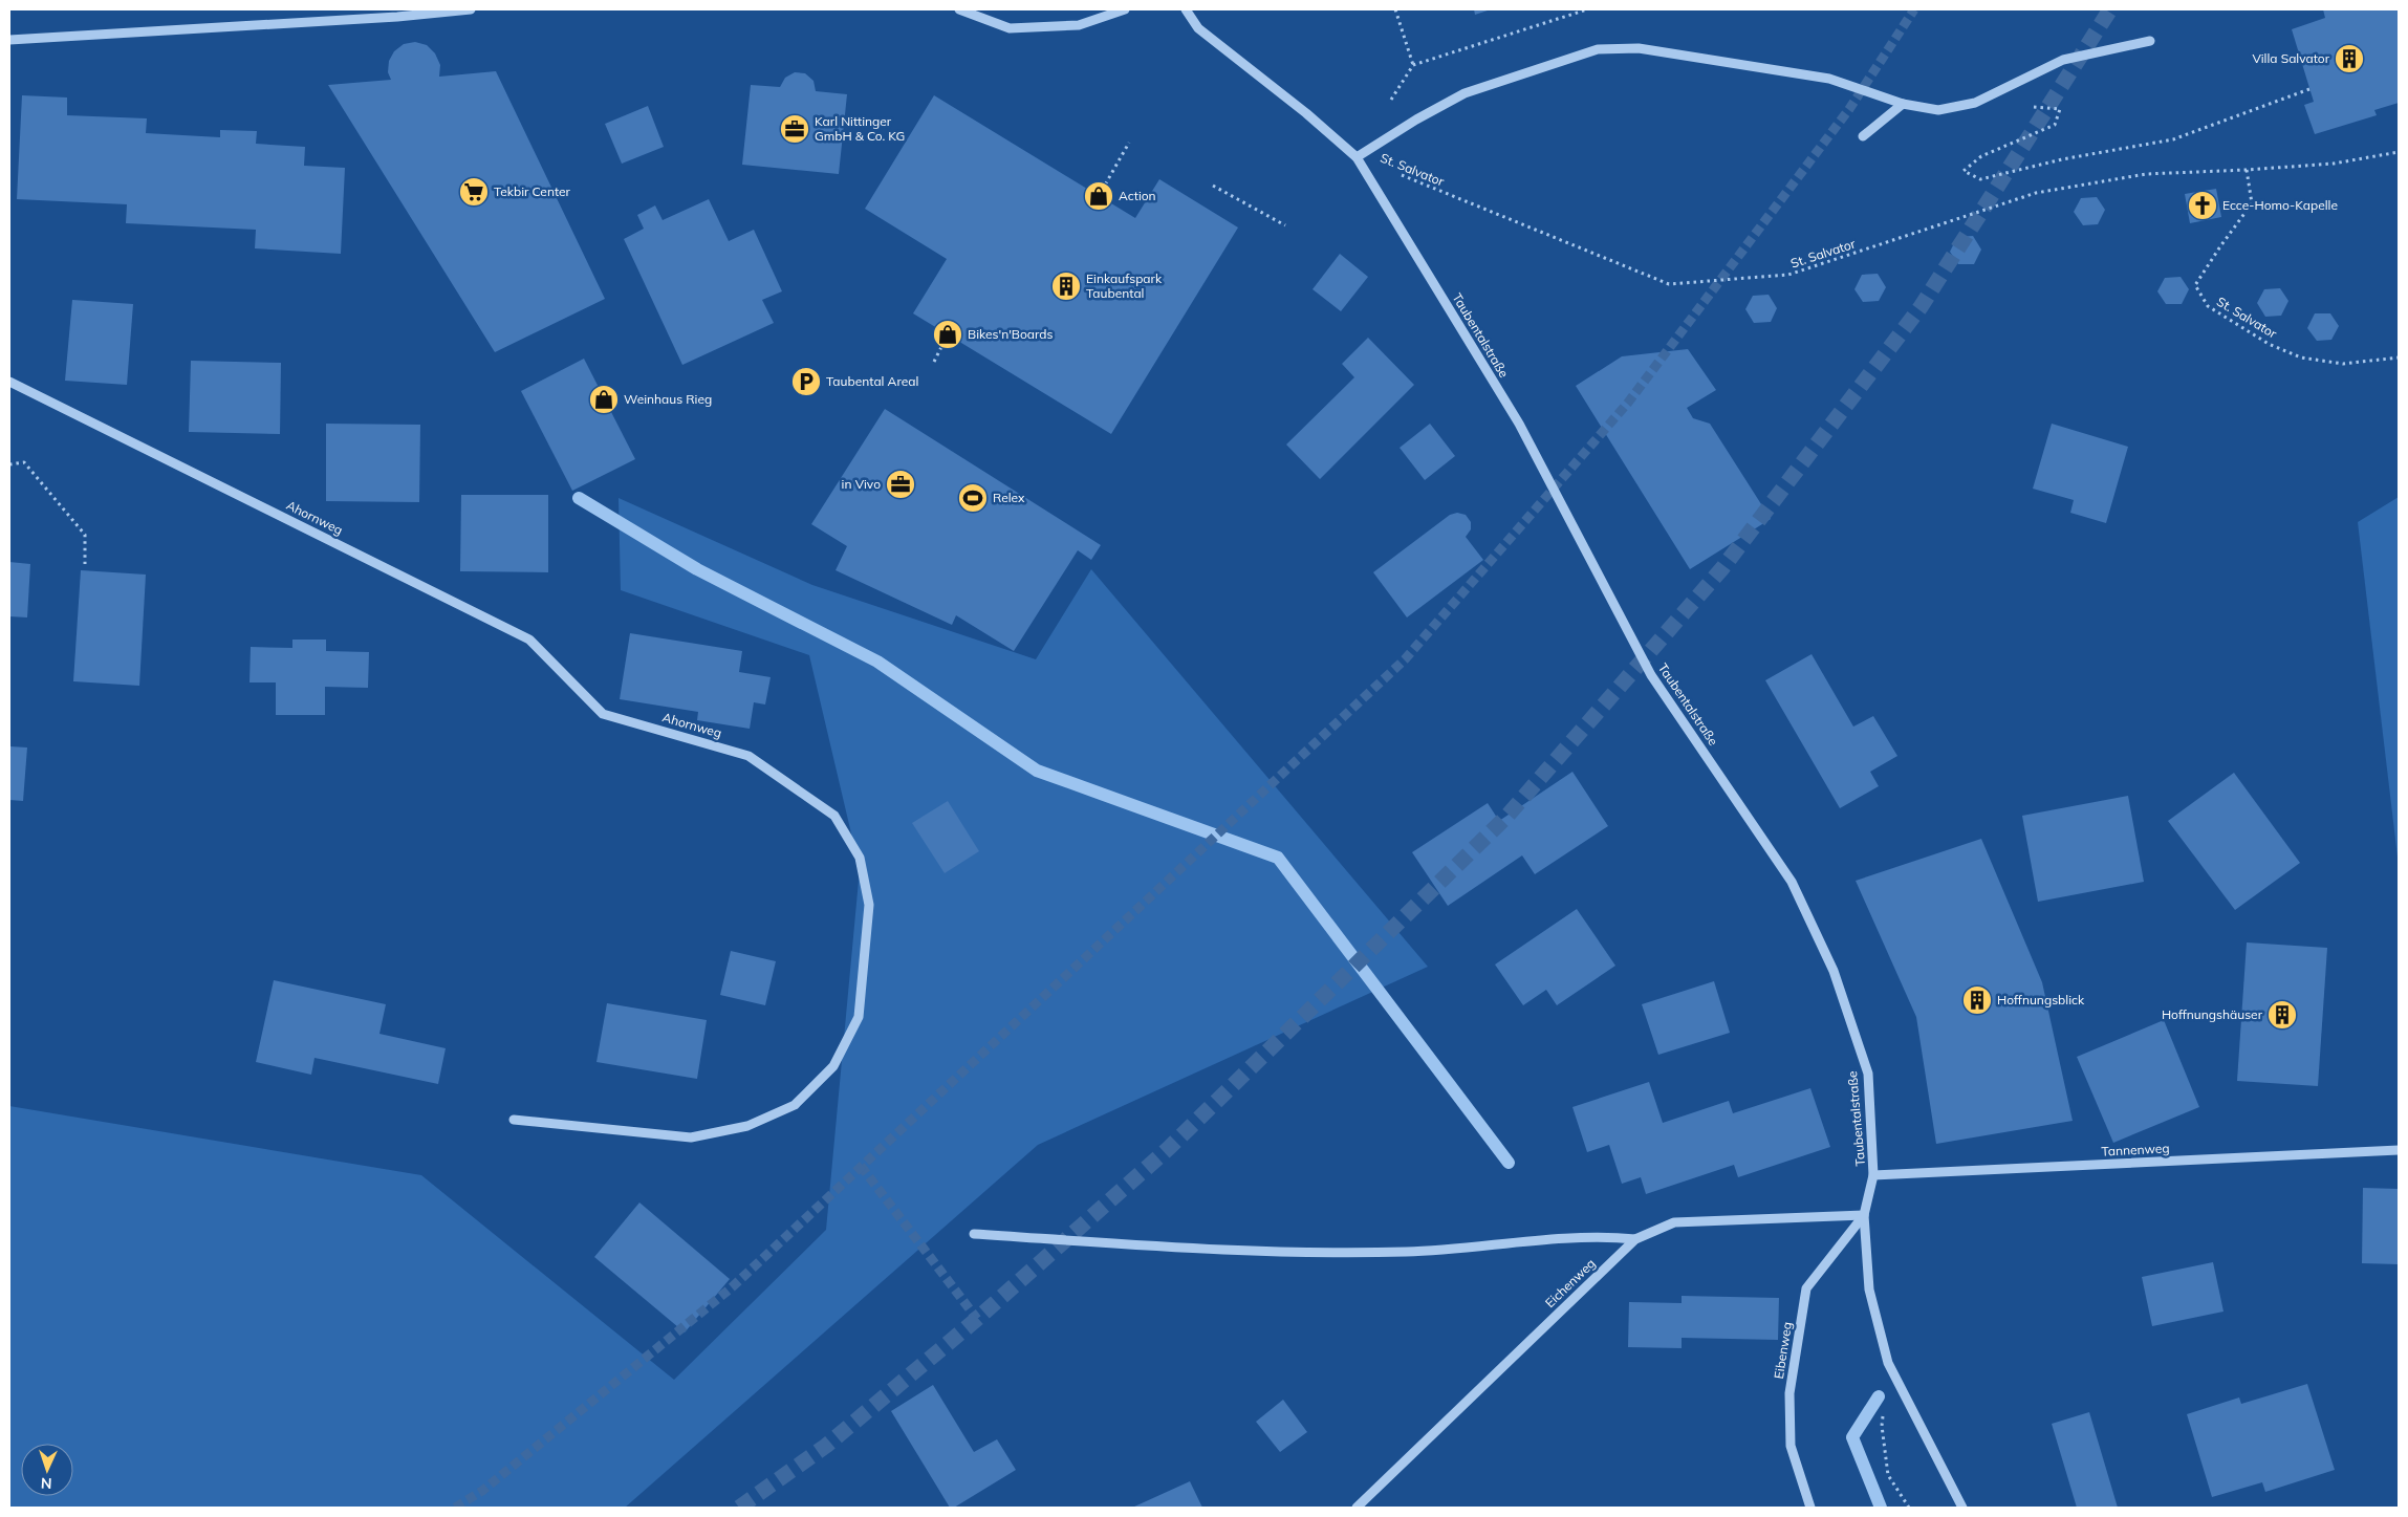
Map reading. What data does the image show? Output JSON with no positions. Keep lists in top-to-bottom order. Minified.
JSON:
{"streets":{"street":["Taubentalstraße","Ahornweg","Tannenweg","Eichenweg","Eibenweg"],"path":["St. Salvator"]},"crossings":[["St. Salvator","Taubentalstraße"],["Taubentalstraße","Tannenweg"],["Taubentalstraße","Eichenweg"],["Taubentalstraße","Eibenweg"],["Eichenweg","Eibenweg"]],"places":{"building":["Villa Salvator","Einkaufspark Taubental","Hoffnungsblick","Hoffnungshäuser"],"office":["Karl Nittinger GmbH & Co. KG","in Vivo"],"supermarket":["Tekbir Center"],"shop":["Action","Bikes'n'Boards","Weinhaus Rieg"],"church":["Ecce-Homo-Kapelle"],"parking":["Taubental Areal"],"sports":["Relex"]},"north":"bottom"}
